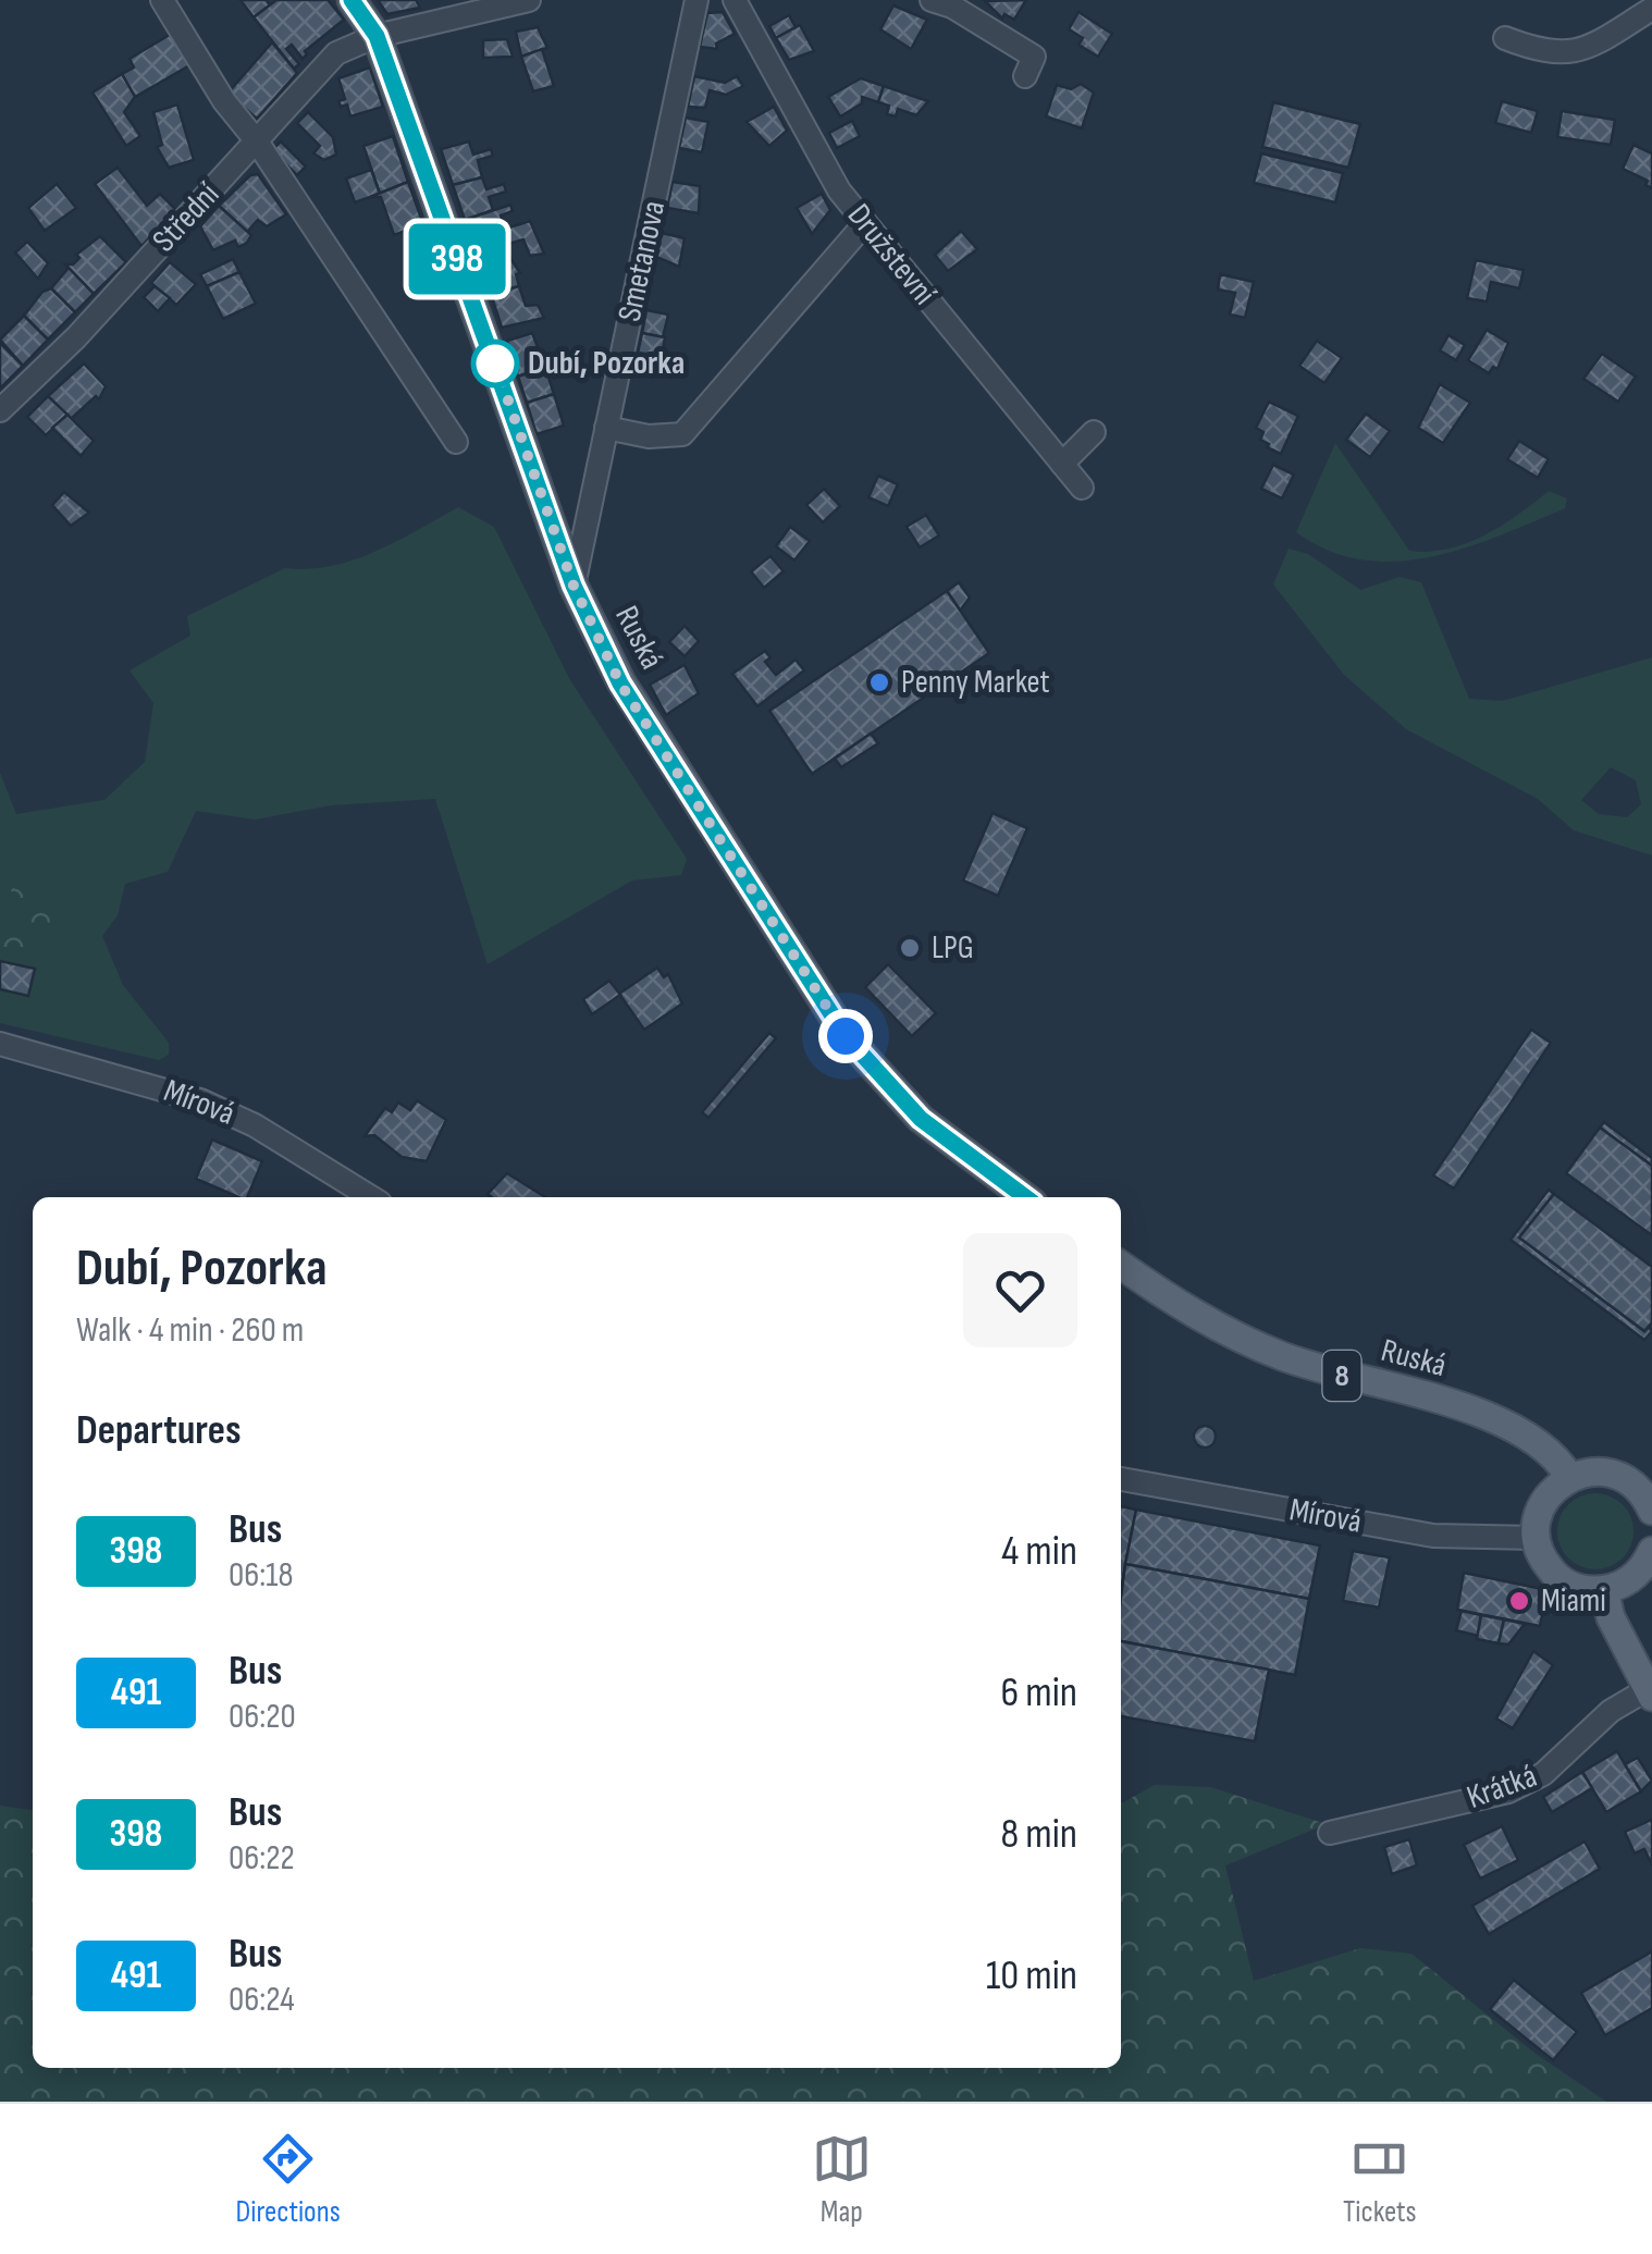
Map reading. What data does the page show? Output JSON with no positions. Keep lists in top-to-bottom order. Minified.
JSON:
{"streets":{"main road":["Ruská","8"],"street":["Střední","Družstevní","Smetanova","Mírová","Krátká"]},"crossings":[["Střední","Ruská"],["Smetanova","Ruská"]],"places":["Dubí, Pozorka","Penny Market","LPG","Miami"],"lines":["bus line 398"],"page":{"on_map":"398","heading":[["Dubí, Pozorka","Walk · 4 min · 260 m"],"Departures"],"list":[{"mark":"398","name":"Bus","note":"06:18","value":"4 min"},{"mark":"491","name":"Bus","note":"06:20","value":"6 min"},{"mark":"398","name":"Bus","note":"06:22","value":"8 min"},{"mark":"491","name":"Bus","note":"06:24","value":"10 min"}],"tabs":["Directions","Map","Tickets"]}}
